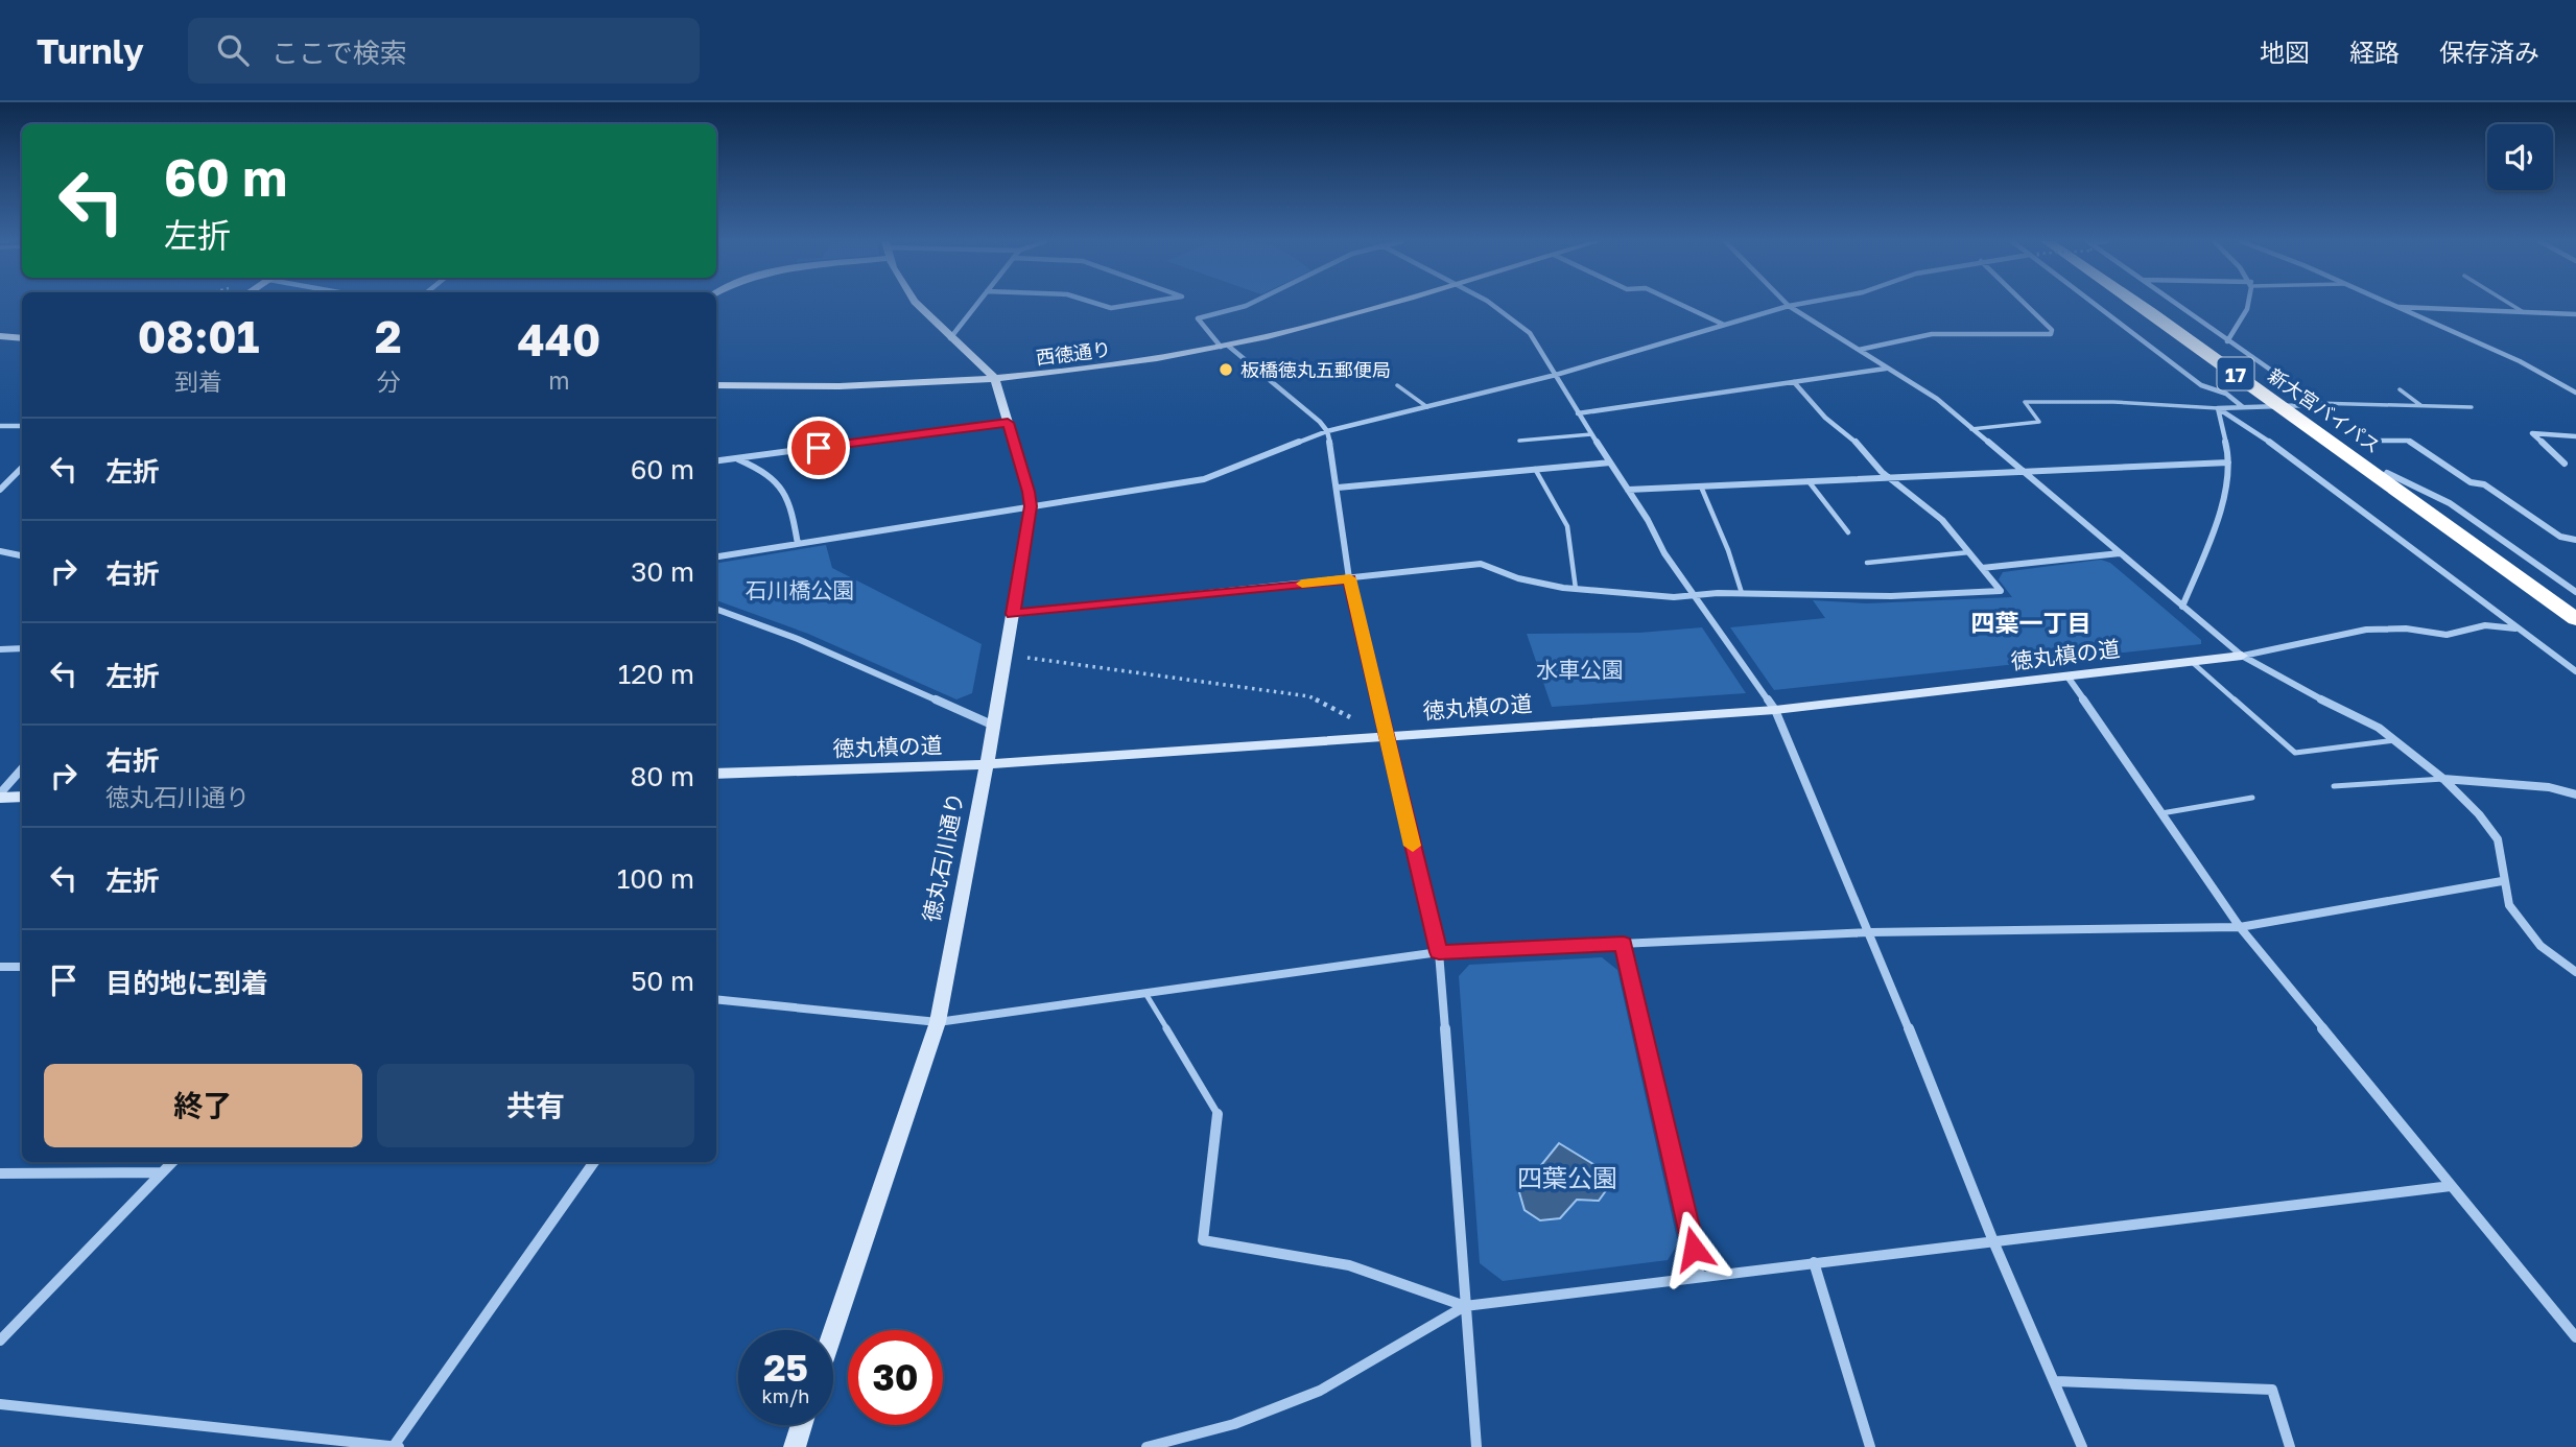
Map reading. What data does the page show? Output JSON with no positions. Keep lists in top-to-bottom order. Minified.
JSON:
{"streets":{"highway":["17","新大宮バイパス"],"street":["西徳通り","徳丸槙の道","徳丸石川通り"]},"crossings":[["西徳通り","徳丸石川通り"],["17","新大宮バイパス"],["徳丸槙の道","徳丸石川通り"]],"districts":["四葉一丁目"],"parks":["石川橋公園","水車公園","四葉公園"],"places":["板橋徳丸五郵便局"],"page":{"header":"Turnly","search":"ここで検索","nav":["地図","経路","保存済み"],"turn":["60 m","左折"],"eta":["08:01","到着","2","分","440","m"],"list":[{"name":"左折","value":"60 m"},{"name":"右折","value":"30 m"},{"name":"左折","value":"120 m"},{"name":"右折","note":"徳丸石川通り","value":"80 m"},{"name":"左折","value":"100 m"},{"name":"目的地に到着","value":"50 m"}],"buttons":["終了","共有"],"speed":"25 km/h","limit":"30"}}
